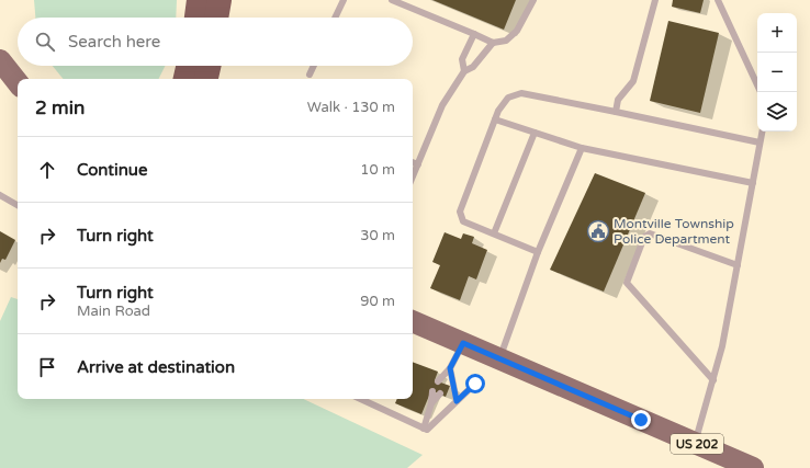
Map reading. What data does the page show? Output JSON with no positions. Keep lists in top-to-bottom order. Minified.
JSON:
{"streets":{"main road":["US 202"]},"places":{"public building":["Montville Township Police Department"]},"page":{"map_buttons":["+","−"],"search":"Search here","heading":["2 min","Walk · 130 m"],"list":[["Continue","10 m"],["Turn right","30 m"],["Turn right","Main Road","90 m"],"Arrive at destination"]}}
